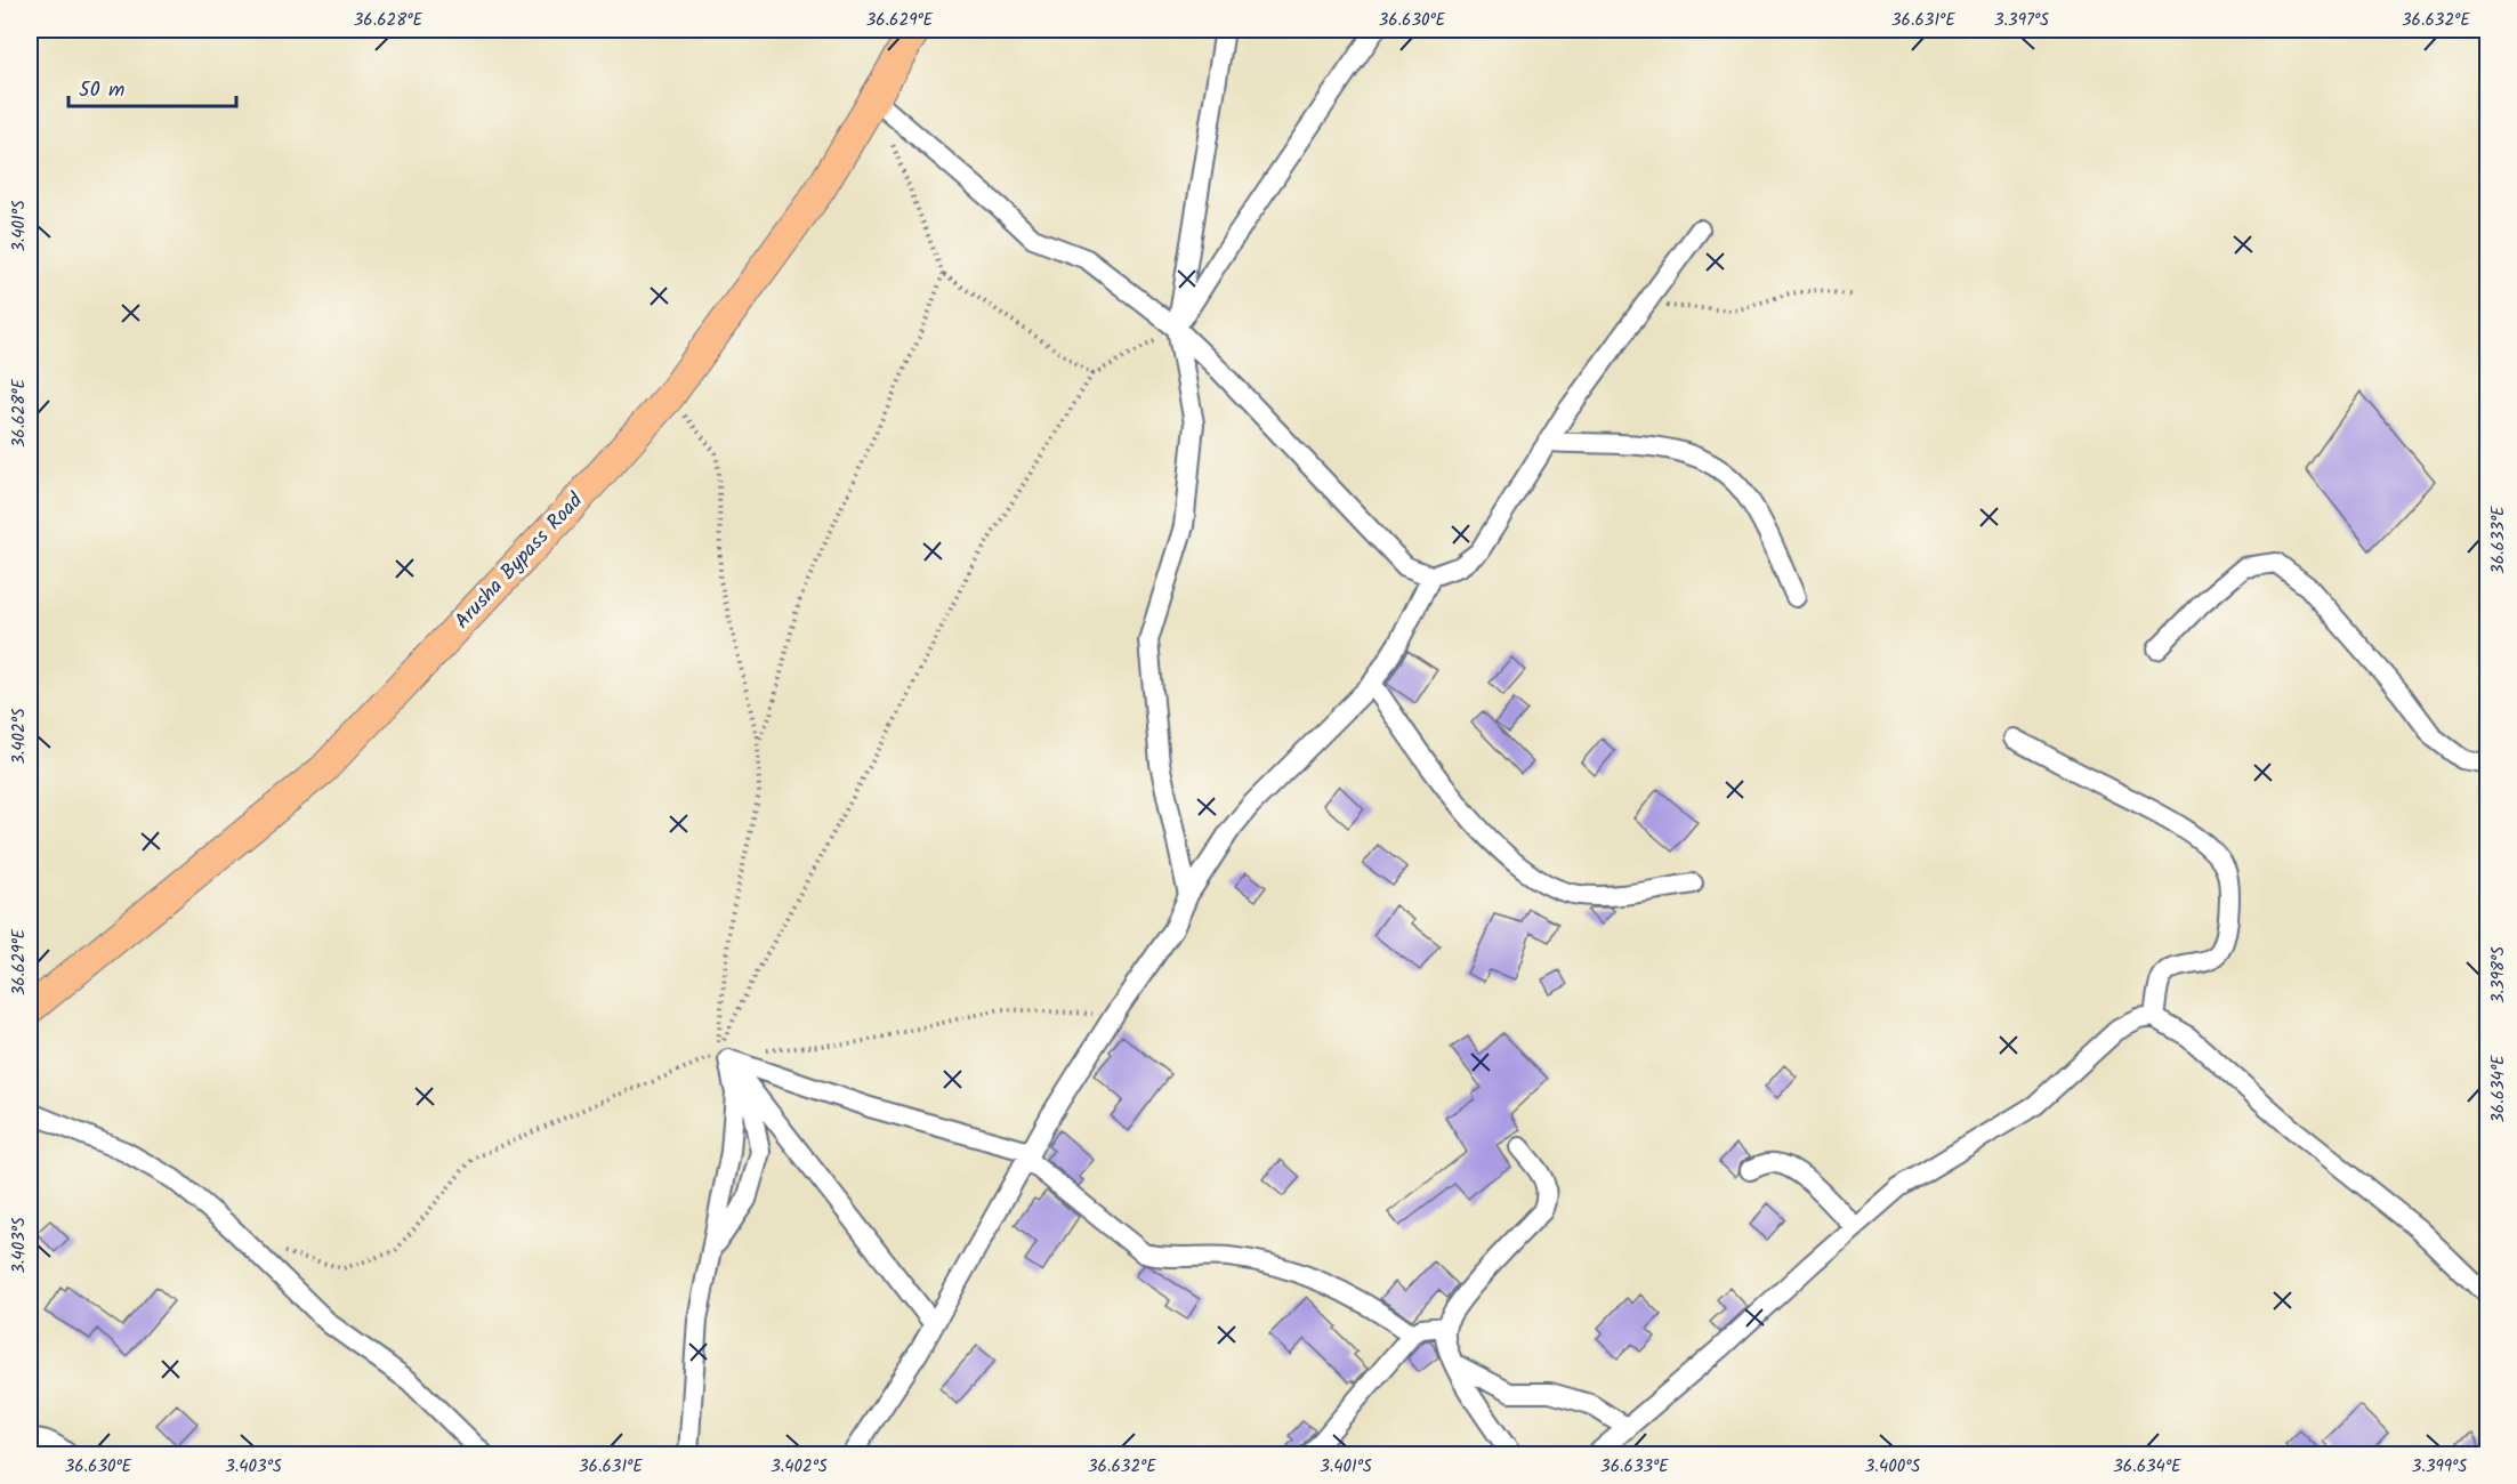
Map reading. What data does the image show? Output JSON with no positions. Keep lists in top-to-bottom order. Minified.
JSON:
{"streets":{"main road":["Arusha Bypass Road"]},"scale_bar":"50 m","coordinates":["36.628°E","36.629°E","36.630°E","36.631°E","3.397°S","36.632°E","3.401°S","36.633°E","3.402°S","3.398°S","36.634°E","3.403°S","3.400°S","3.399°S"]}
